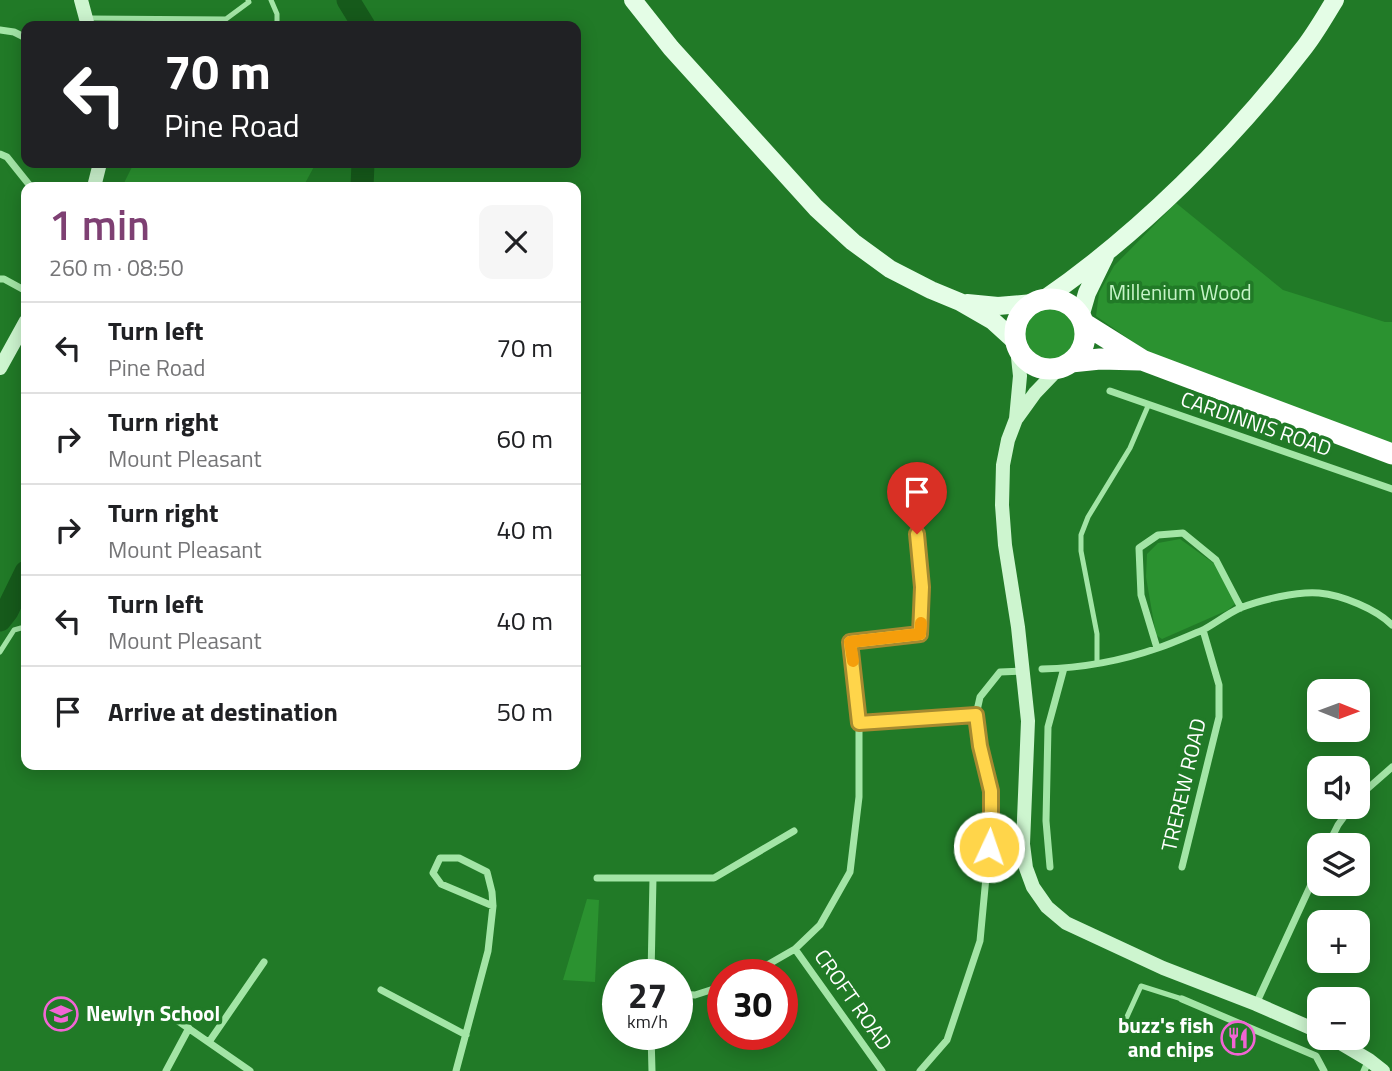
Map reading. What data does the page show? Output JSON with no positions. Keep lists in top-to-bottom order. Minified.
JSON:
{"streets":{"street":["CARDINNIS ROAD","TREREW ROAD","CROFT ROAD"]},"parks":["Millenium Wood"],"places":{"school or university":["Newlyn School"],"restaurant":["buzz's fish and chips"]},"north":"right","page":{"turn":["70 m","Pine Road"],"heading":["1 min","260 m · 08:50"],"list":[{"name":"Turn left","note":"Pine Road","value":"70 m"},{"name":"Turn right","note":"Mount Pleasant","value":"60 m"},{"name":"Turn right","note":"Mount Pleasant","value":"40 m"},{"name":"Turn left","note":"Mount Pleasant","value":"40 m"},{"name":"Arrive at destination","value":"50 m"}],"map_buttons":["+","−"],"speed":"27 km/h","limit":"30"}}
